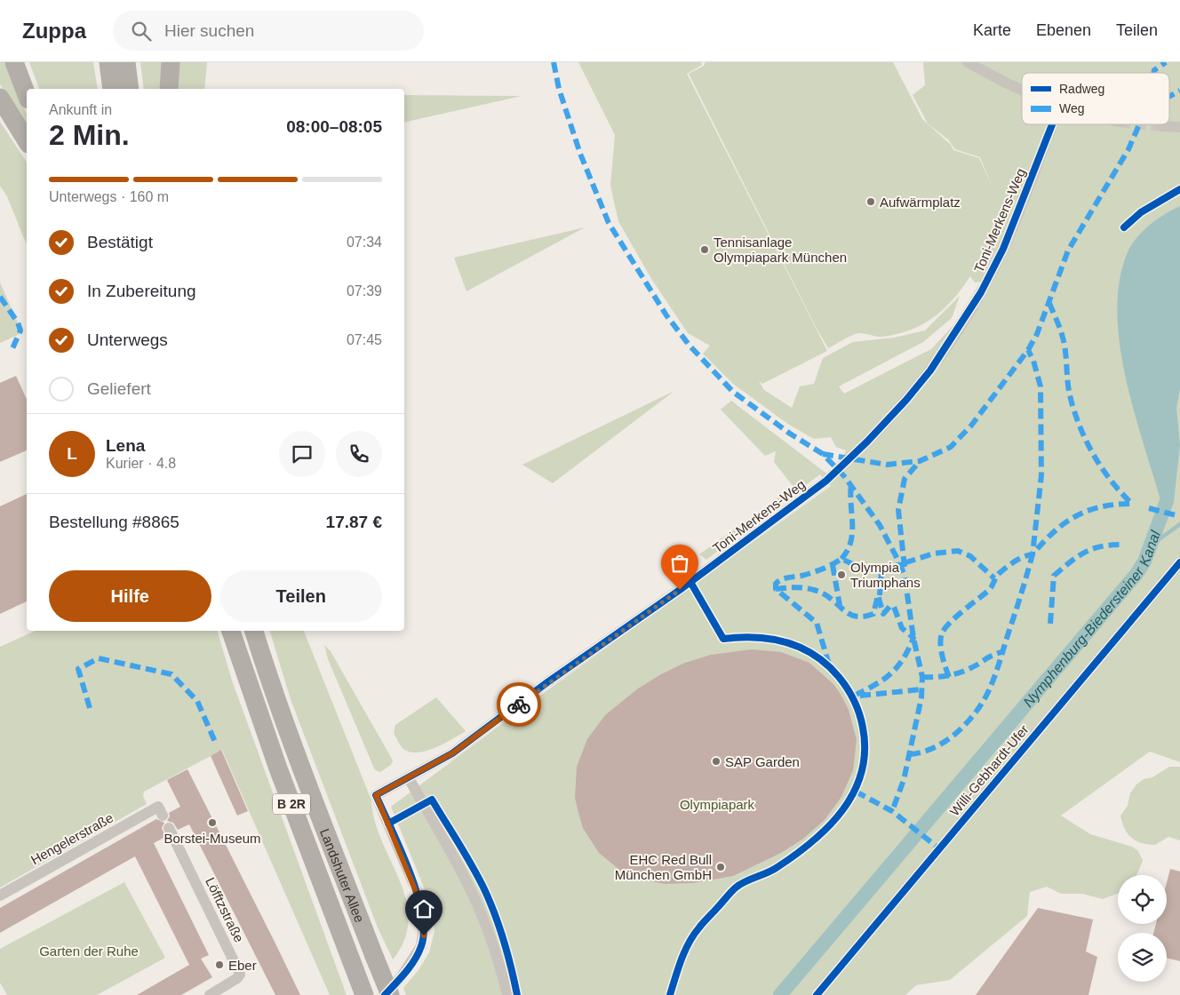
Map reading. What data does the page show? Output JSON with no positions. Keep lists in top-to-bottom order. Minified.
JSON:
{"streets":{"highway":["B 2R","Landshuter Allee"],"street":["Toni-Merkens-Weg","Willi-Gebhardt-Ufer","Hengelerstraße","Löfftzstraße"]},"water":["Nymphenburg-Biedersteiner Kanal"],"parks":["Olympiapark","Garten der Ruhe"],"places":["Aufwärmplatz","Tennisanlage Olympiapark München","Olympia Triumphans","SAP Garden","Borstei-Museum","EHC Red Bull München GmbH","Eber"],"legend":["Radweg","Weg"],"page":{"header":"Zuppa","search":"Hier suchen","nav":["Karte","Ebenen","Teilen"],"heading":["2 Min.","Ankunft in","08:00–08:05"],"panel":["Lena","Kurier · 4.8","Bestellung #8865","17.87 €"],"bar":"Unterwegs · 160 m","list":[["Bestätigt","07:34"],["In Zubereitung","07:39"],["Unterwegs","07:45"],"Geliefert"],"round":"L","buttons":["Hilfe","Teilen"]}}
